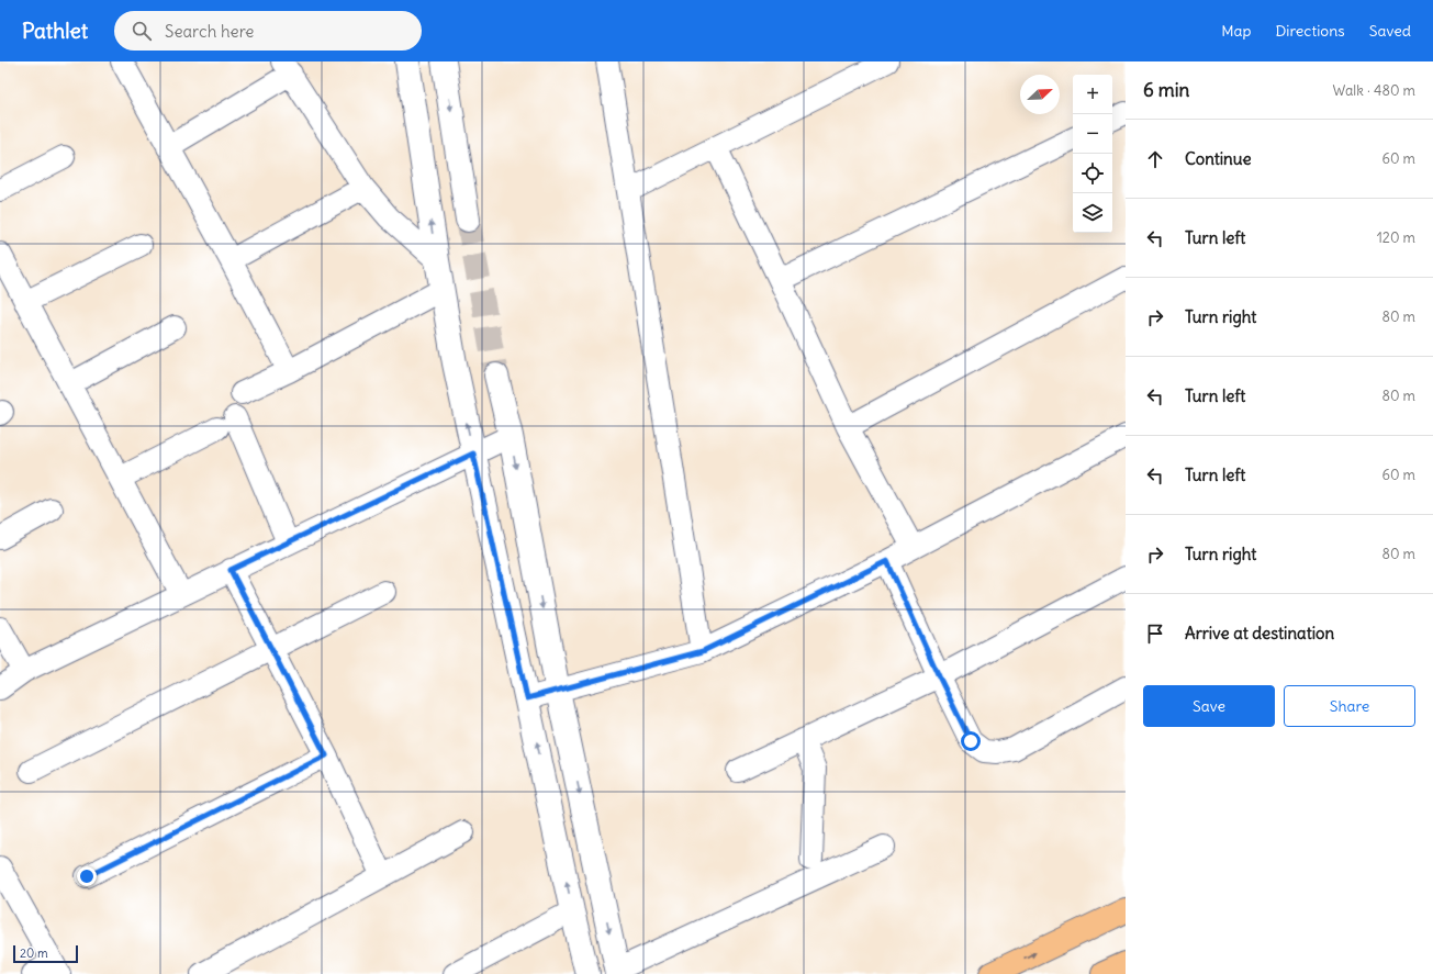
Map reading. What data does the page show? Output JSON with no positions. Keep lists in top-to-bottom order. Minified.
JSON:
{"scale_bar":"20 m","north":"top right","page":{"header":"Pathlet","search":"Search here","nav":["Map","Directions","Saved"],"heading":["6 min","Walk · 480 m"],"map_buttons":["+","−"],"list":[["Continue","60 m"],["Turn left","120 m"],["Turn right","80 m"],["Turn left","80 m"],["Turn left","60 m"],["Turn right","80 m"],"Arrive at destination"],"buttons":["Save","Share"],"scale":"20 m"}}
